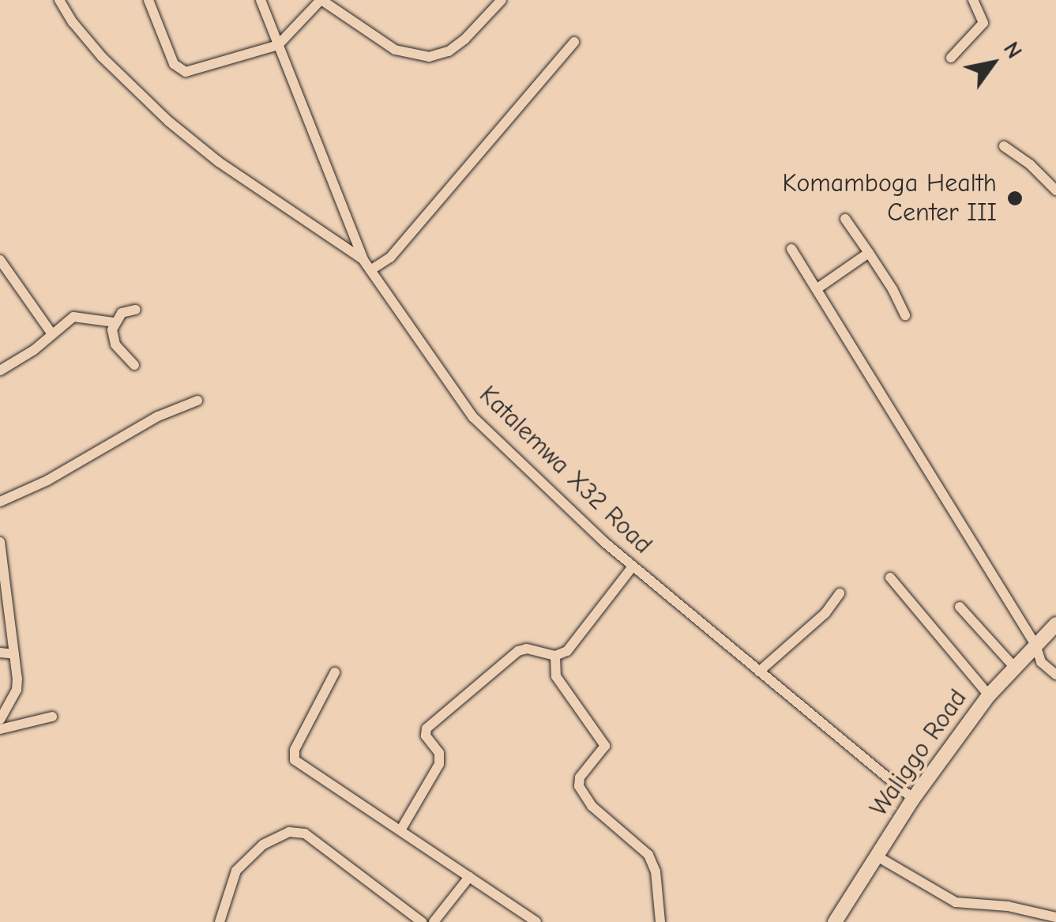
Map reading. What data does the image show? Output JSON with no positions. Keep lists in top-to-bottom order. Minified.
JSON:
{"streets":{"street":["Katalemwa X32 Road","Waliggo Road"]},"crossings":[["Katalemwa X32 Road","Waliggo Road"]],"places":["Komamboga Health Center III"],"north":"top right"}
